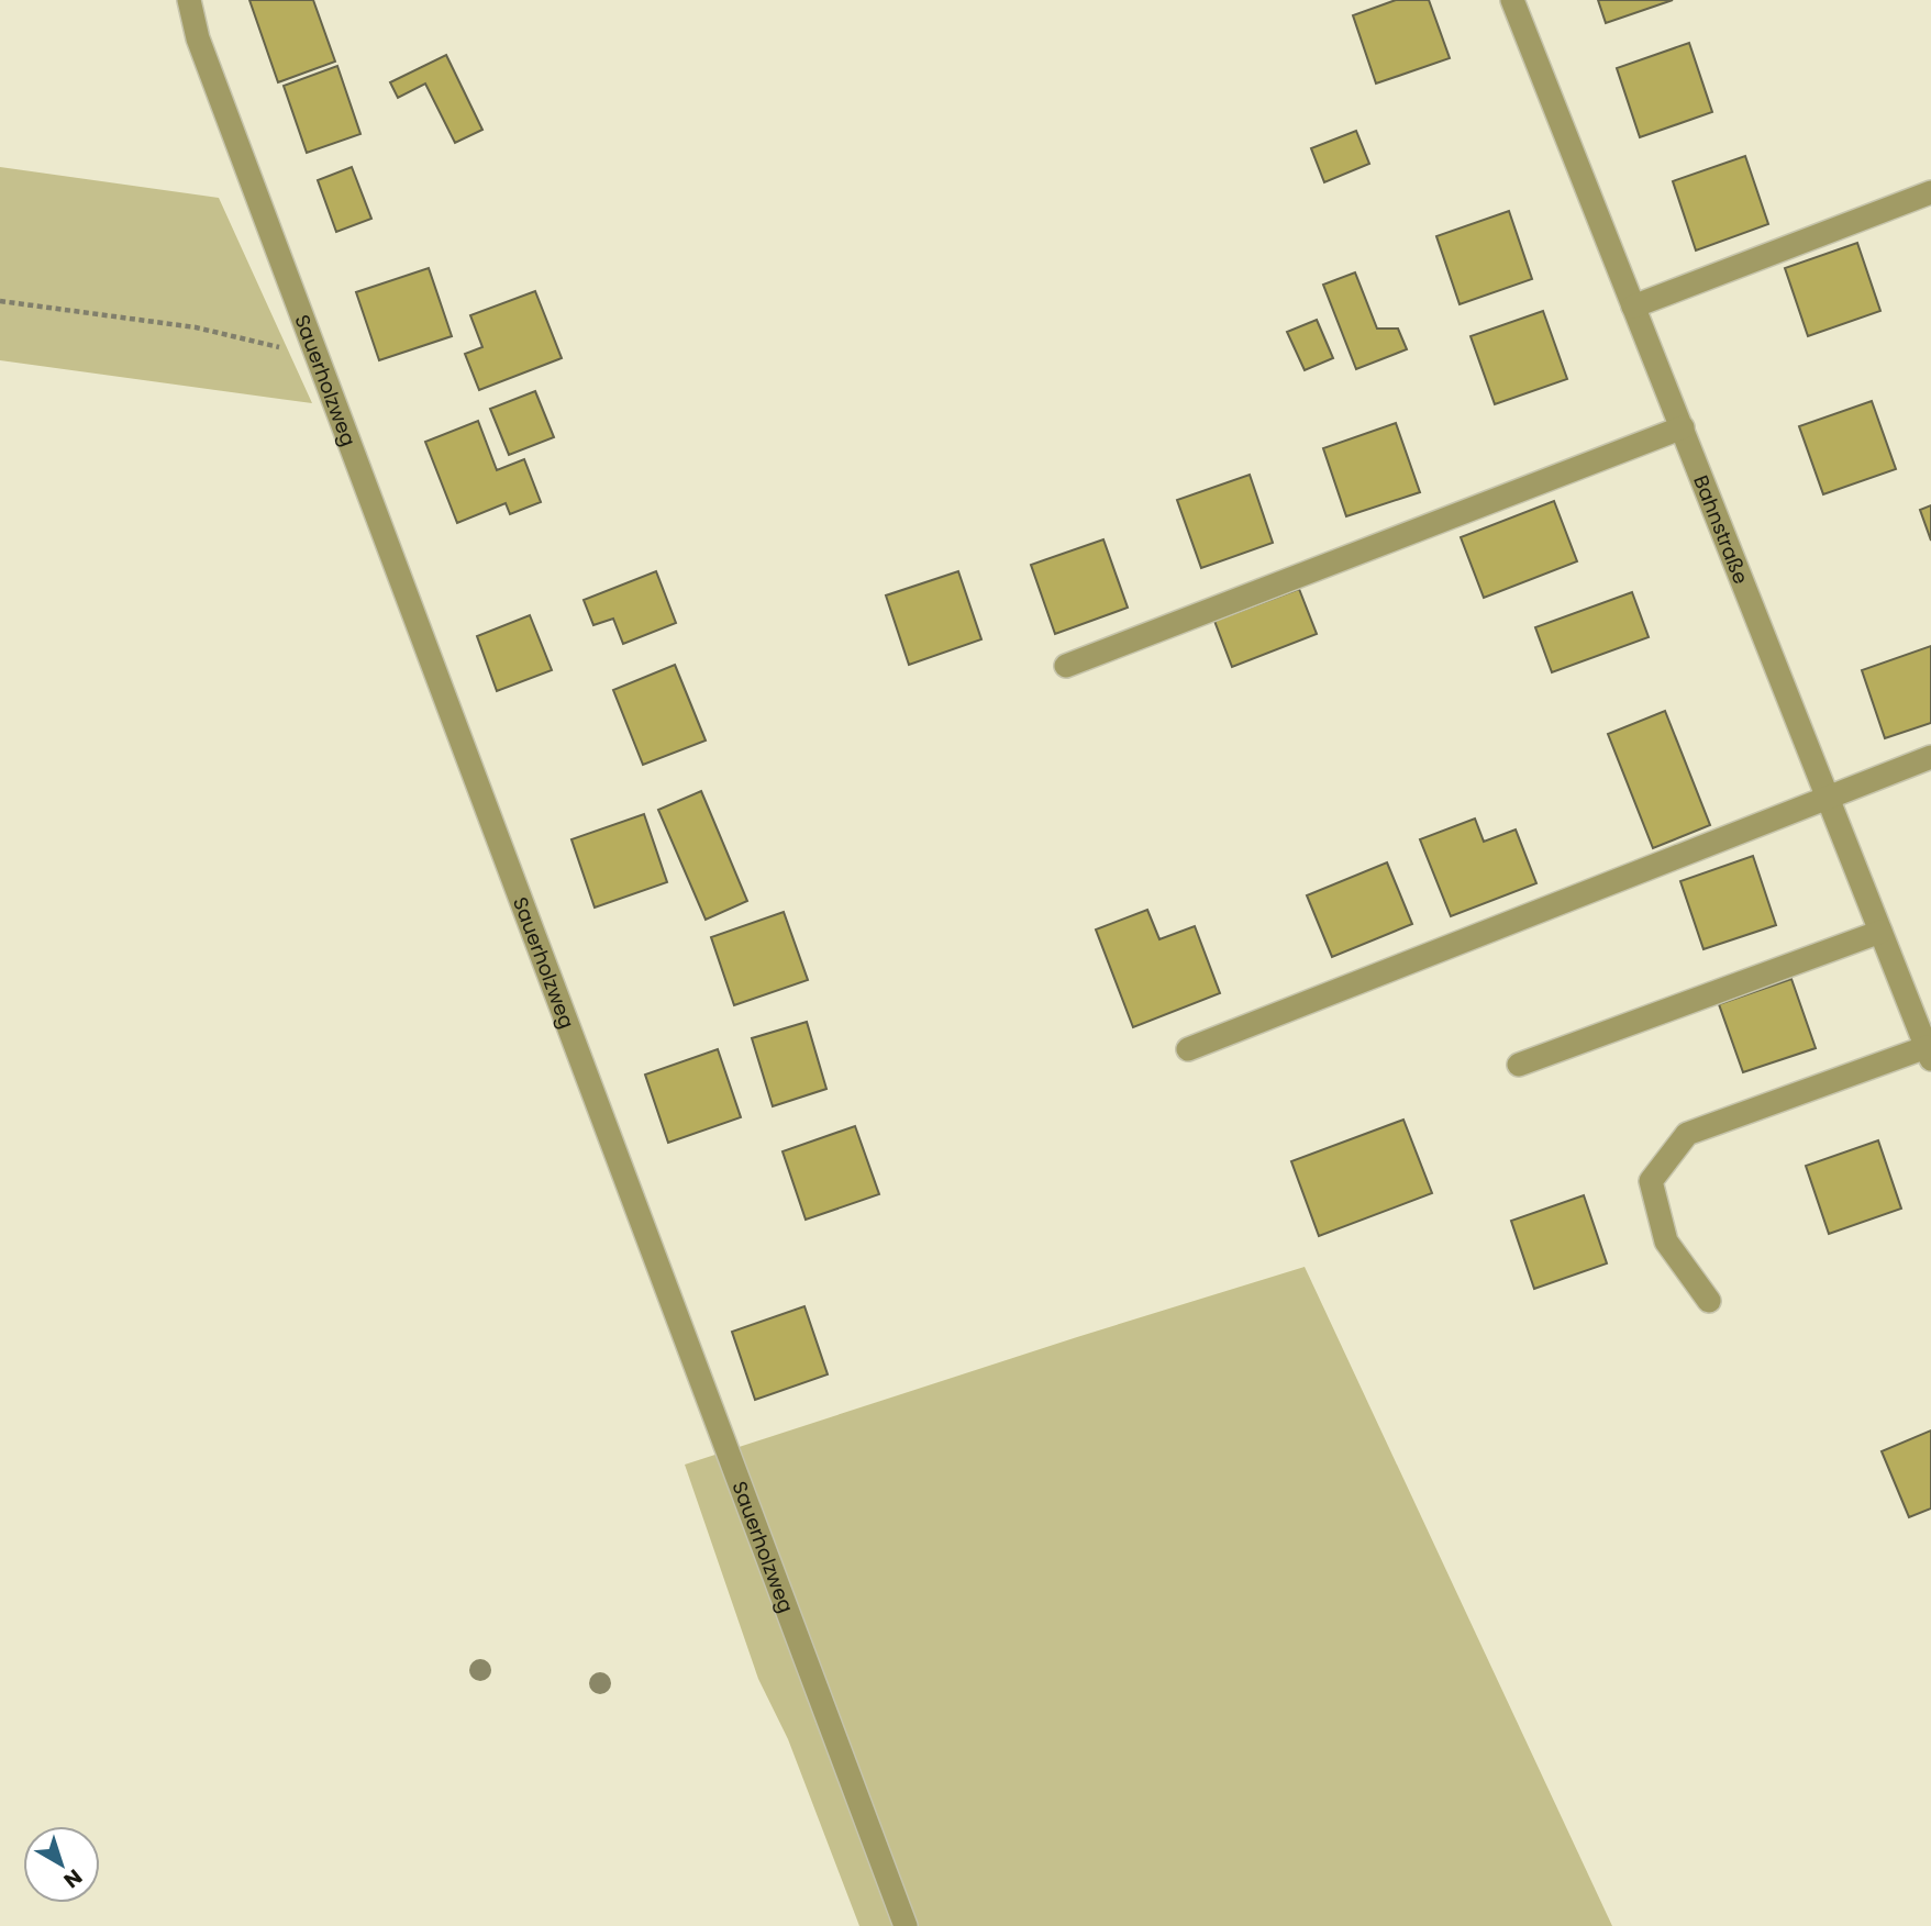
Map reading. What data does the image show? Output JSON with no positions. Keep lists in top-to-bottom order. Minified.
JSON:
{"streets":{"street":["Sauerholzweg","Bahnstraße"]},"north":"bottom right"}
